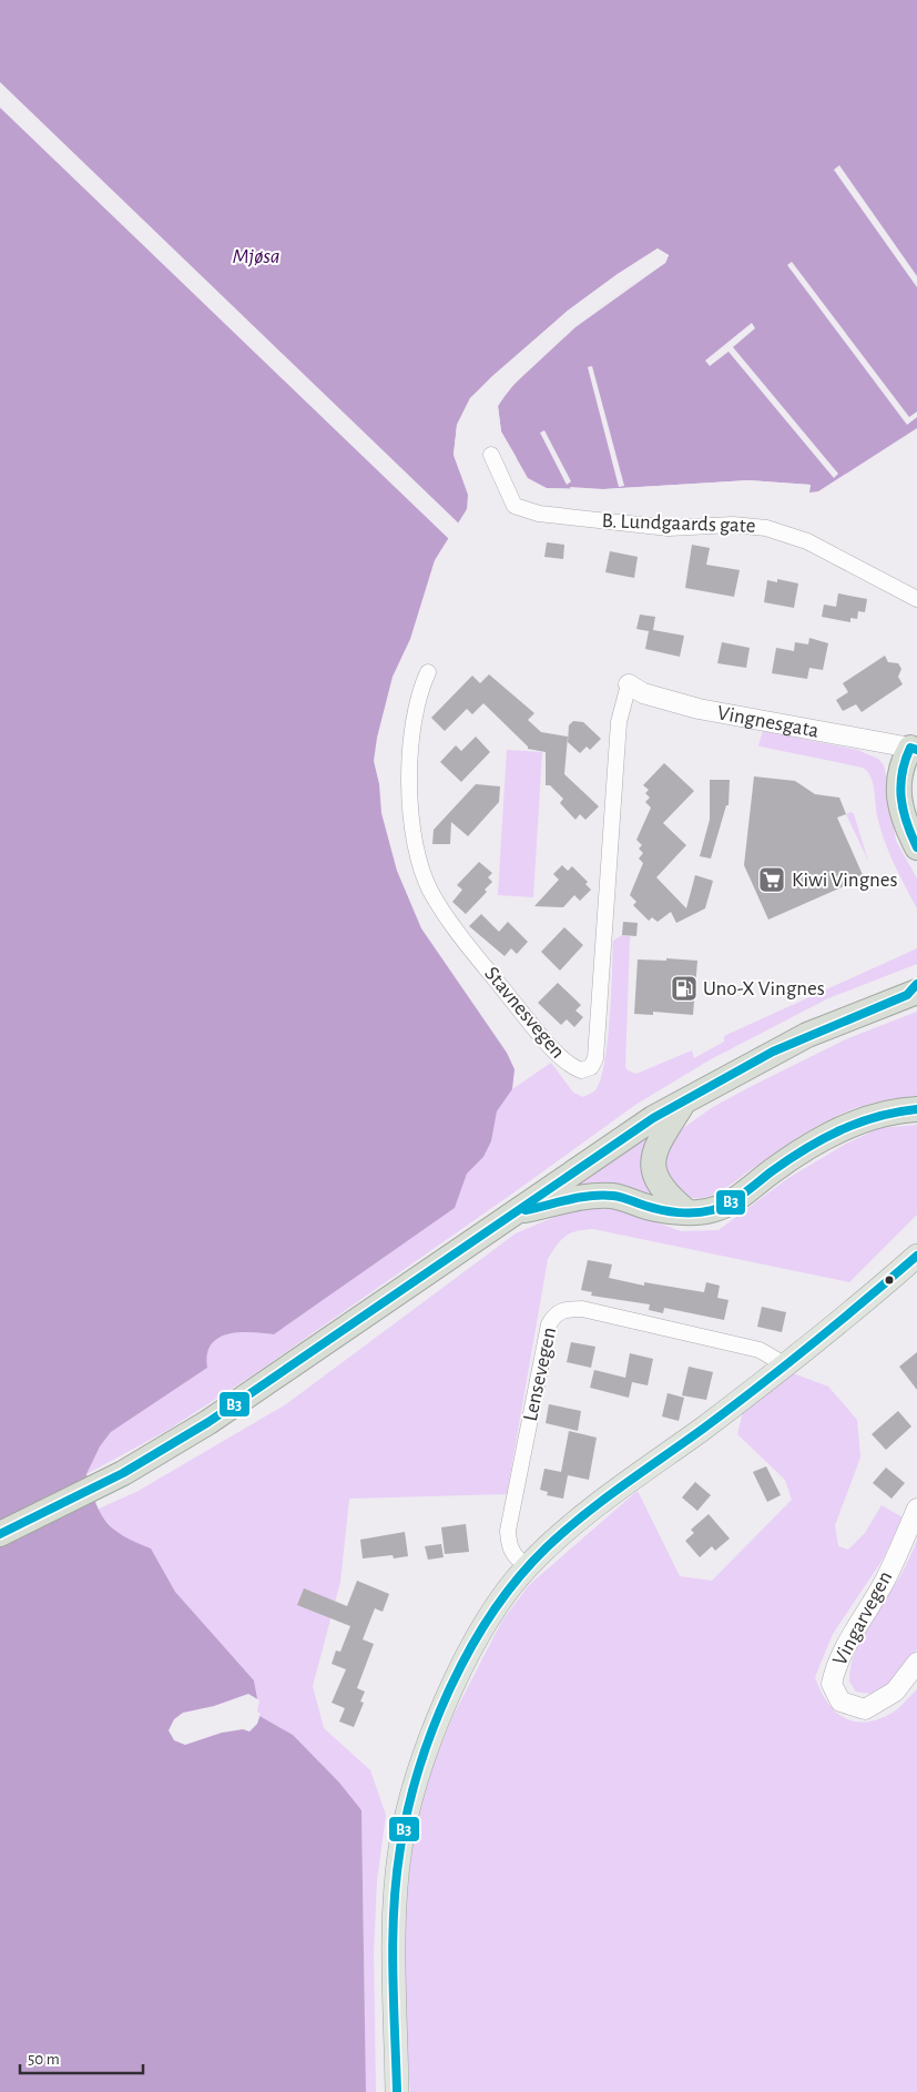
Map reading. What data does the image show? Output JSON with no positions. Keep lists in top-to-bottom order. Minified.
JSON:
{"streets":{"street":["B. Lundgaards gate","Vingnesgata","Stavnesvegen","Lensevegen","Vingarvegen"]},"crossings":[["Vingnesgata","Stavnesvegen"]],"water":["Mjøsa"],"places":{"supermarket":["Kiwi Vingnes"],"fuel station":["Uno-X Vingnes"]},"lines":["transit line B3"],"scale_bar":"50 m"}
